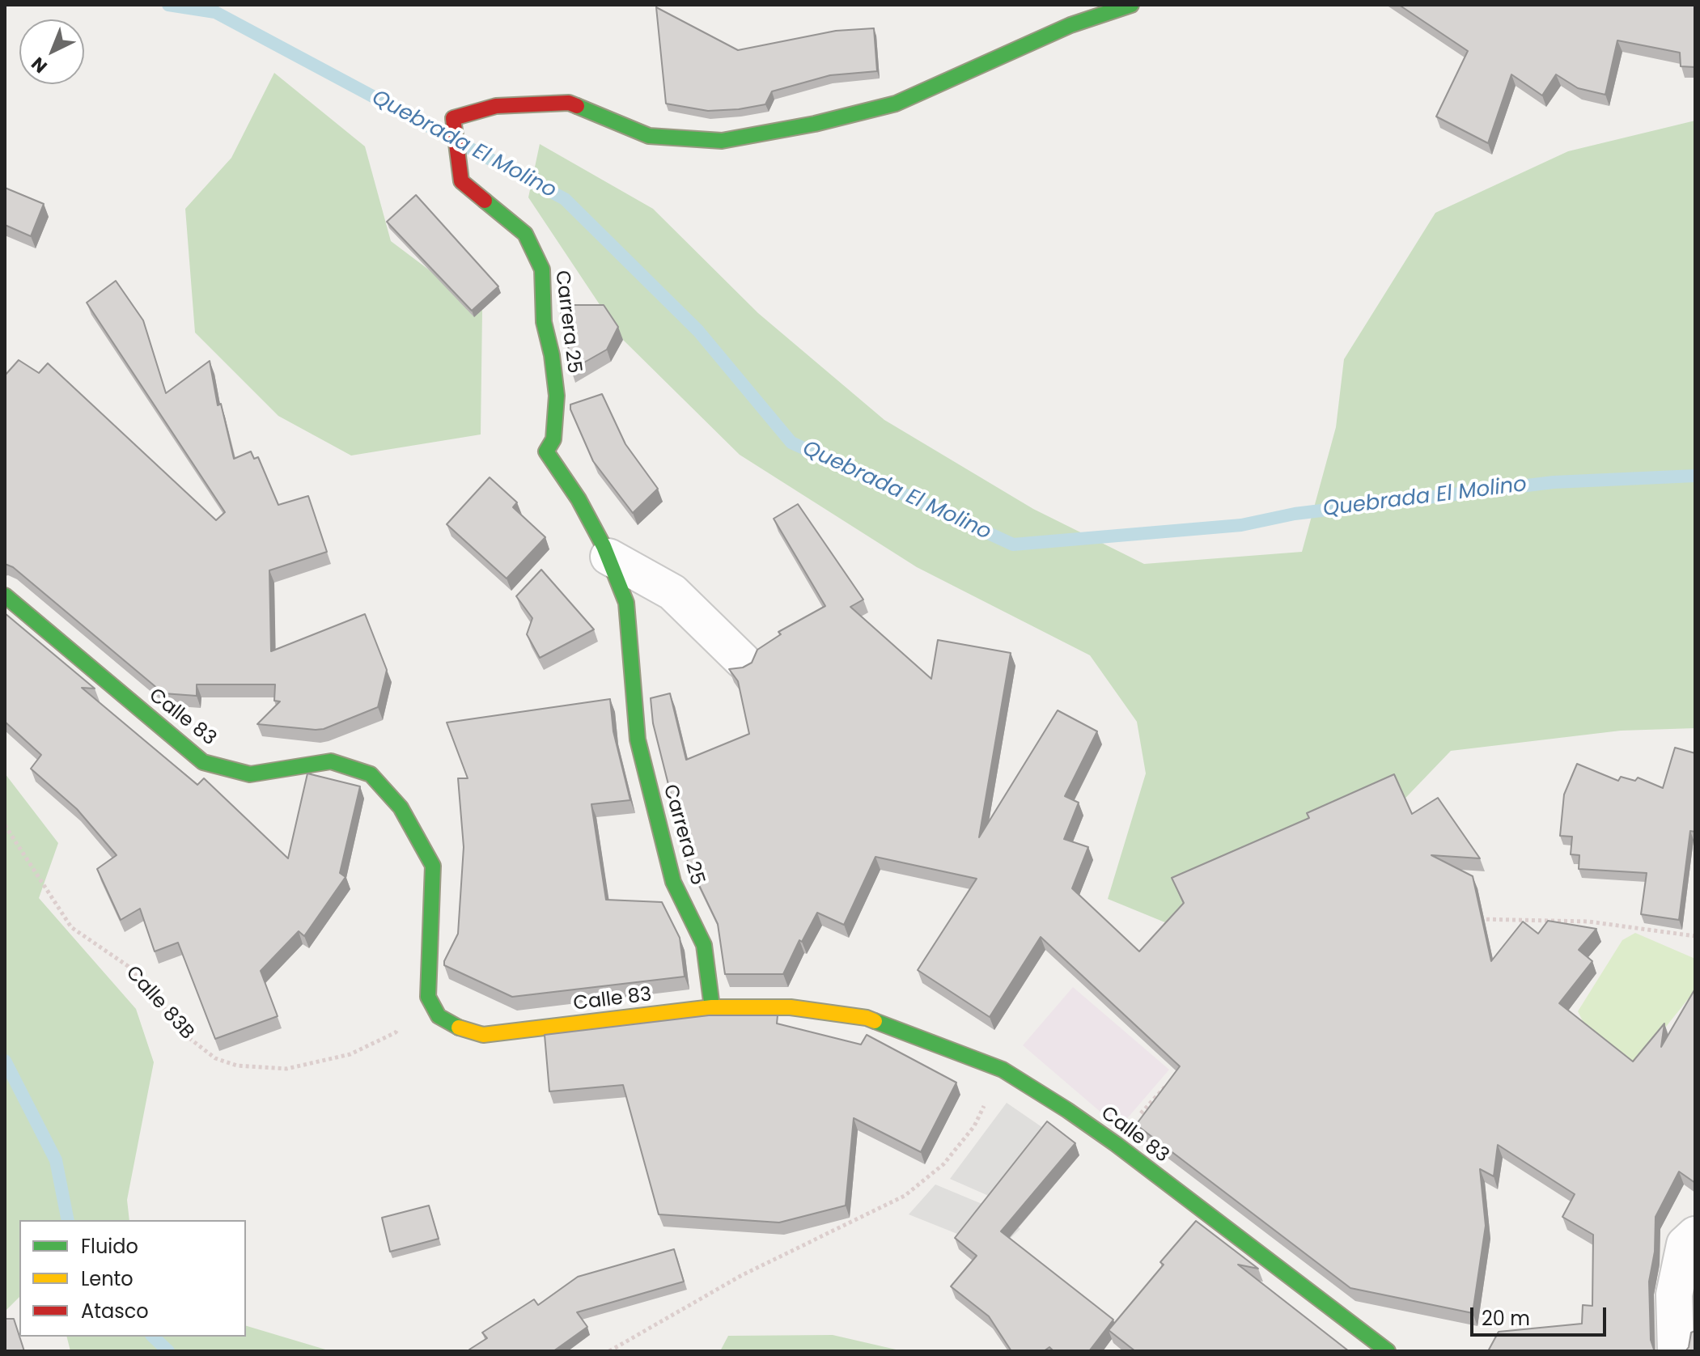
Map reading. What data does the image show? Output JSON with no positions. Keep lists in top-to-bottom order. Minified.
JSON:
{"streets":{"street":["Carrera 25","Calle 83"],"path":["Calle 83B"]},"crossings":[["Carrera 25","Calle 83"],["Calle 83","Calle 83B"]],"water":["Quebrada El Molino"],"legend":["Fluido","Lento","Atasco"],"scale_bar":"20 m","north":"bottom left"}
